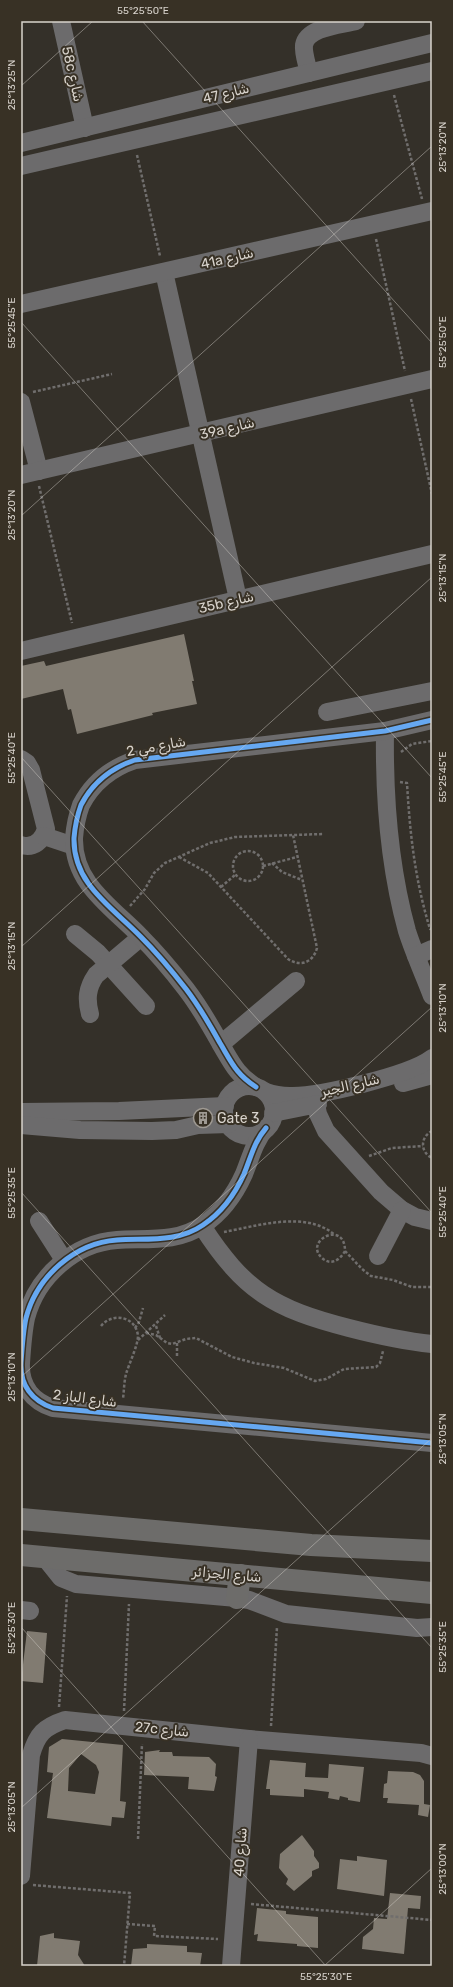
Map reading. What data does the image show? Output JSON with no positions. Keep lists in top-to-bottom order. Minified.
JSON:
{"streets":{"main road":["شارع الجزائر"],"street":["58c شارع","شارع 47","41a شارع","39a شارع","35b شارع","شارع مي 2","شارع الجير","شارع الباز 2","27c شارع","شارع 40"]},"crossings":[["58c شارع","شارع 47"],["شارع مي 2","شارع الجير"],["شارع مي 2","شارع الباز 2"],["شارع الجير","شارع الباز 2"],["27c شارع","شارع 40"]],"places":{"building":["Gate 3"]},"coordinates":["55°25'50\"E","25°13'25\"N","25°13'20\"N","55°25'45\"E","25°13'15\"N","55°25'40\"E","25°13'10\"N","55°25'35\"E","25°13'05\"N","55°25'30\"E","25°13'00\"N"]}
